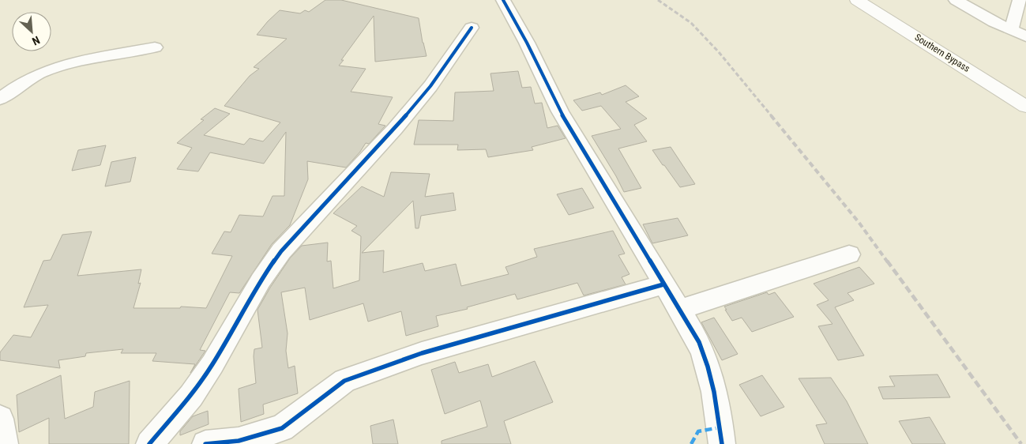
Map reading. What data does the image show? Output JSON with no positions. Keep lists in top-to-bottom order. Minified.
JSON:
{"streets":{"highway":["Southern Bypass"]},"north":"bottom right"}
